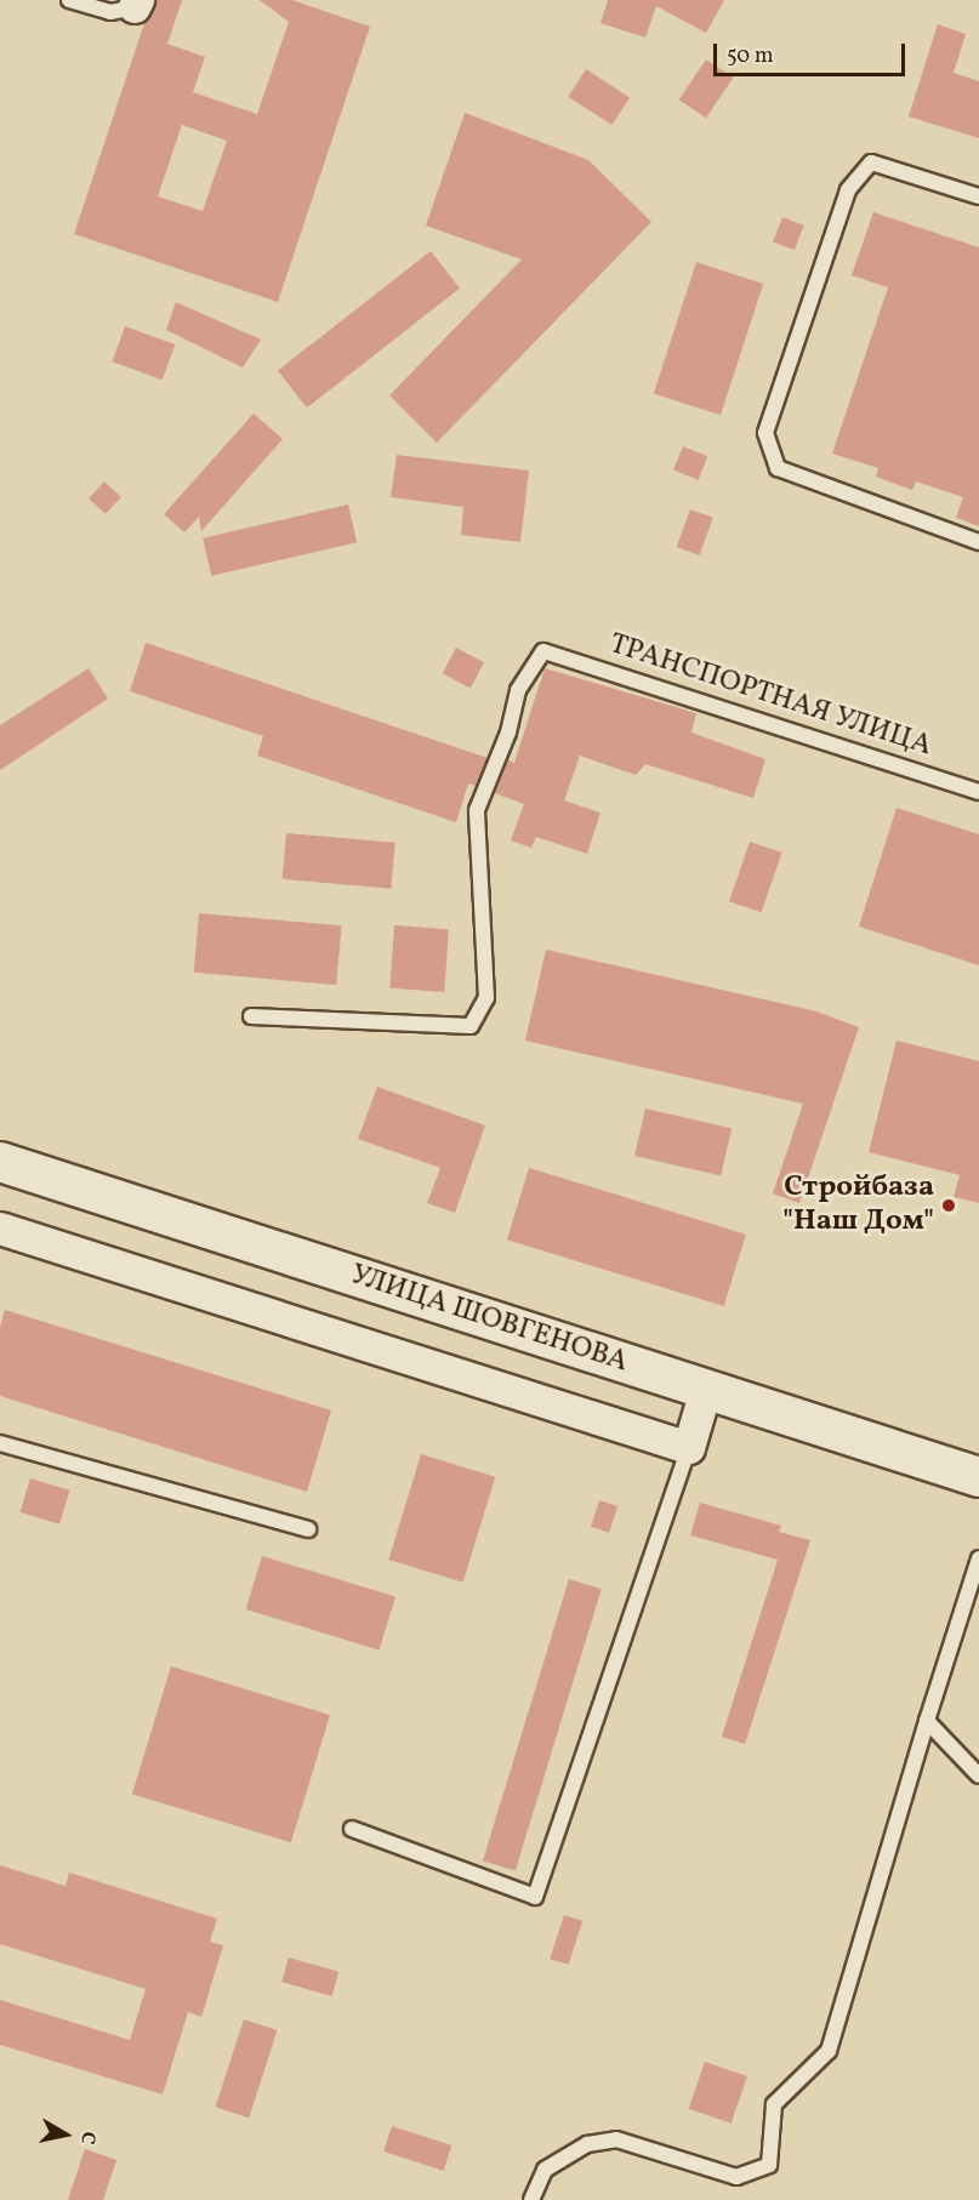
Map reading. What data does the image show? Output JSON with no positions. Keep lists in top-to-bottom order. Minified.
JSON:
{"streets":{"street":["УЛИЦА ШОВГЕНОВА"],"lane":["ТРАНСПОРТНАЯ УЛИЦА"]},"places":["Стройбаза \"Наш Дом\""],"scale_bar":"50 m","north":"right"}
